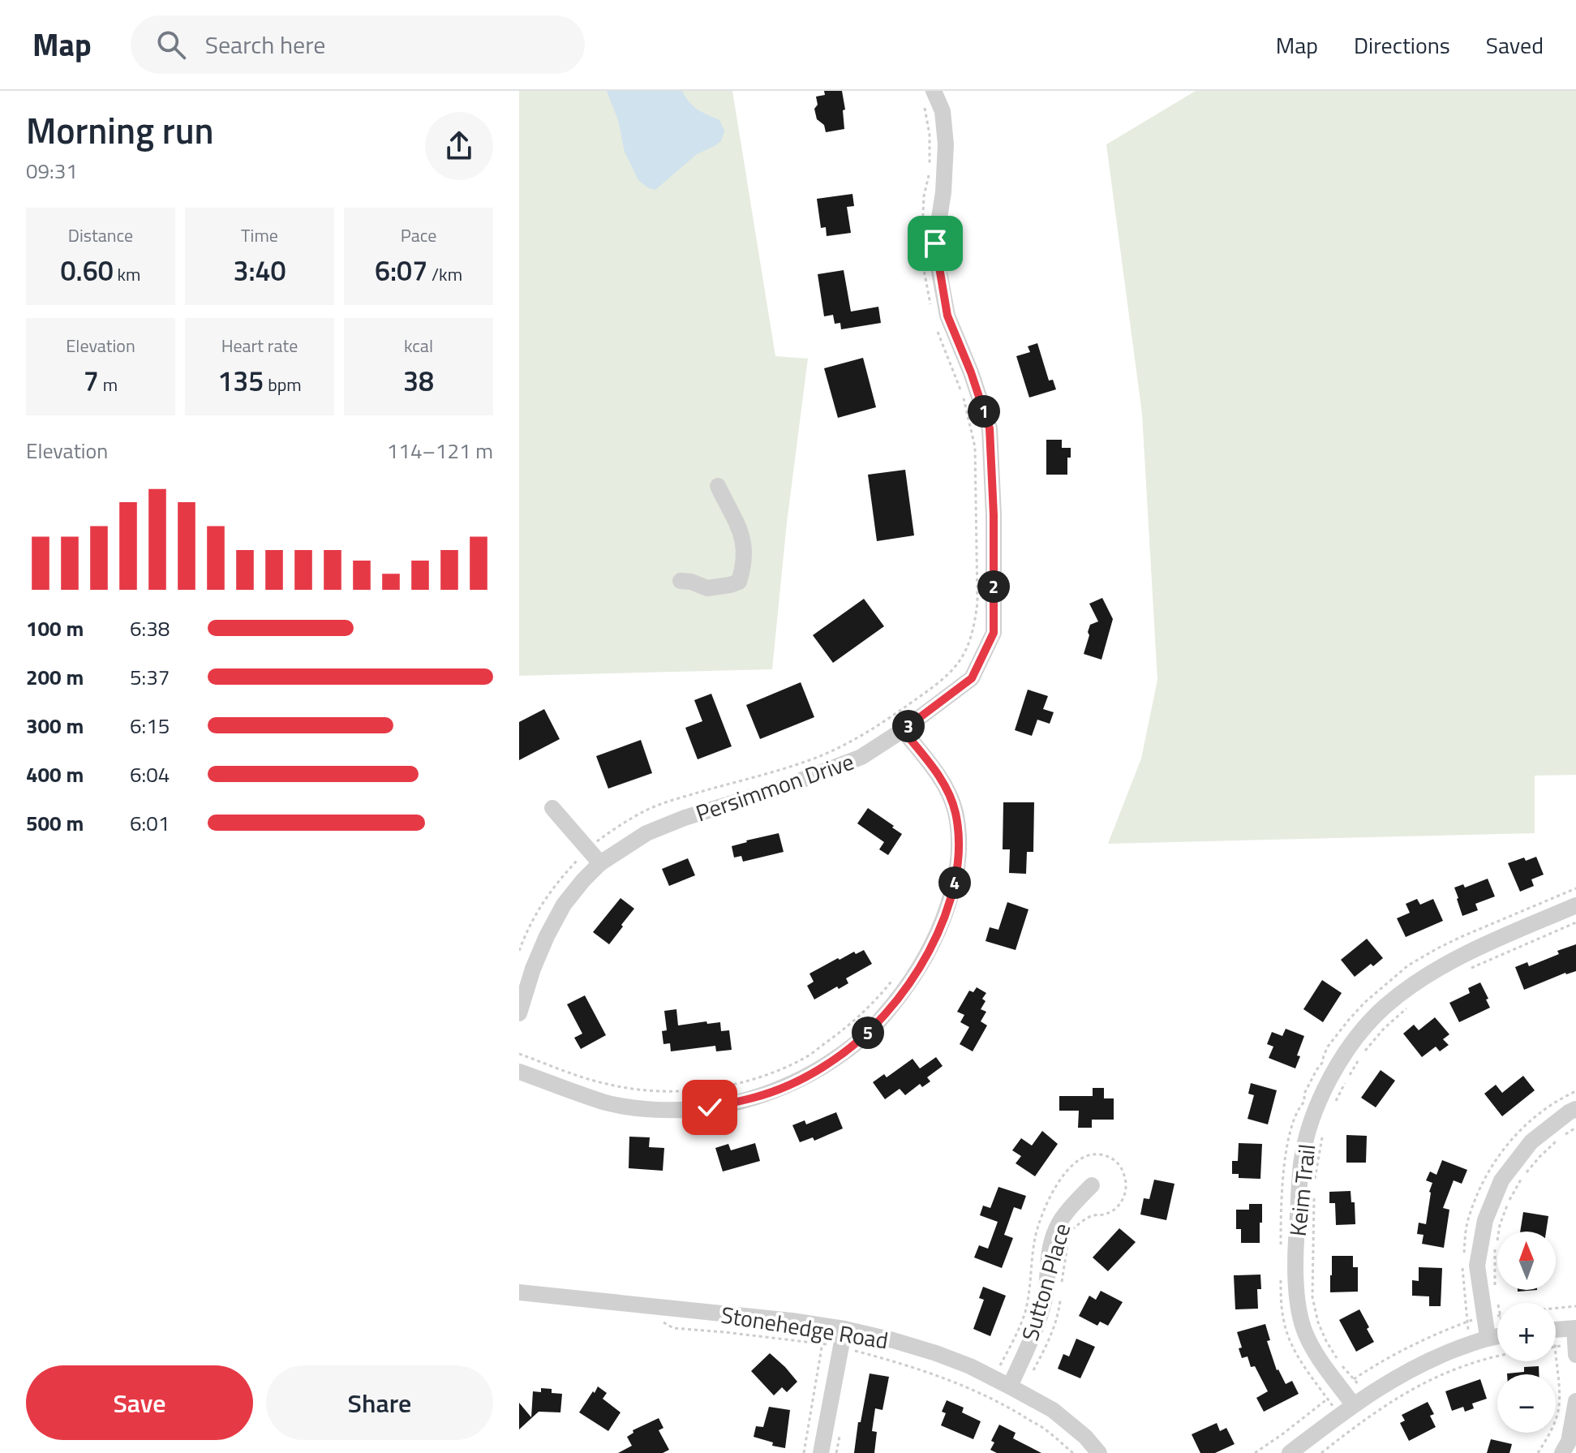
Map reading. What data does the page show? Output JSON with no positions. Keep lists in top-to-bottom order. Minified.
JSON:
{"streets":{"street":["Persimmon Drive","Keim Trail","Sutton Place","Stonehedge Road"]},"crossings":[["Sutton Place","Stonehedge Road"]],"north":"top","page":{"header":"Map","search":"Search here","nav":["Map","Directions","Saved"],"heading":["Morning run","09:31"],"stats":[["Distance","0.60 km"],["Time","3:40"],["Pace","6:07 /km"],["Elevation","7 m"],["Heart rate","135 bpm"],["kcal","38"]],"pins":["1","2","3","4","5"],"chart":["Elevation","114–121 m"],"list":[{"name":"100 m","note":"6:38"},{"name":"200 m","note":"5:37"},{"name":"300 m","note":"6:15"},{"name":"400 m","note":"6:04"},{"name":"500 m","note":"6:01"}],"map_buttons":["+","−"],"buttons":["Save","Share"]}}
